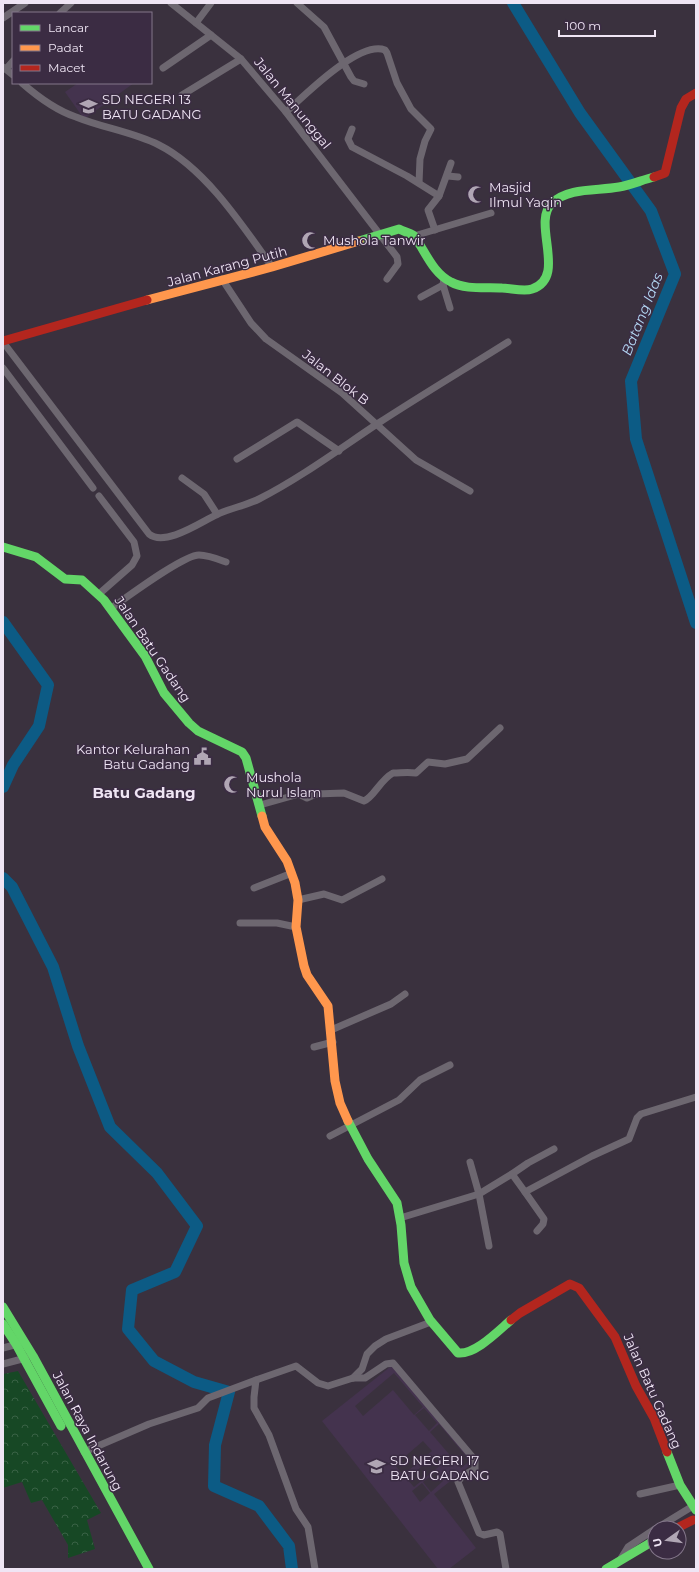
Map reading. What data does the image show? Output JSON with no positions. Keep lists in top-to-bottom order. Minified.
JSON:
{"streets":{"main road":["Jalan Karang Putih","Jalan Batu Gadang","Jalan Raya Indarung"],"street":["Jalan Manunggal","Jalan Blok B"]},"crossings":[["Jalan Manunggal","Jalan Karang Putih"],["Jalan Karang Putih","Jalan Blok B"]],"districts":["Batu Gadang"],"water":["Batang Idas"],"places":{"school or university":["SD NEGERI 13 BATU GADANG","SD NEGERI 17 BATU GADANG"],"mosque":["Masjid Ilmul Yaqin","Mushola Tanwir","Mushola Nurul Islam"],"public building":["Kantor Kelurahan Batu Gadang"]},"legend":["Lancar","Padat","Macet"],"scale_bar":"100 m","north":"left"}
